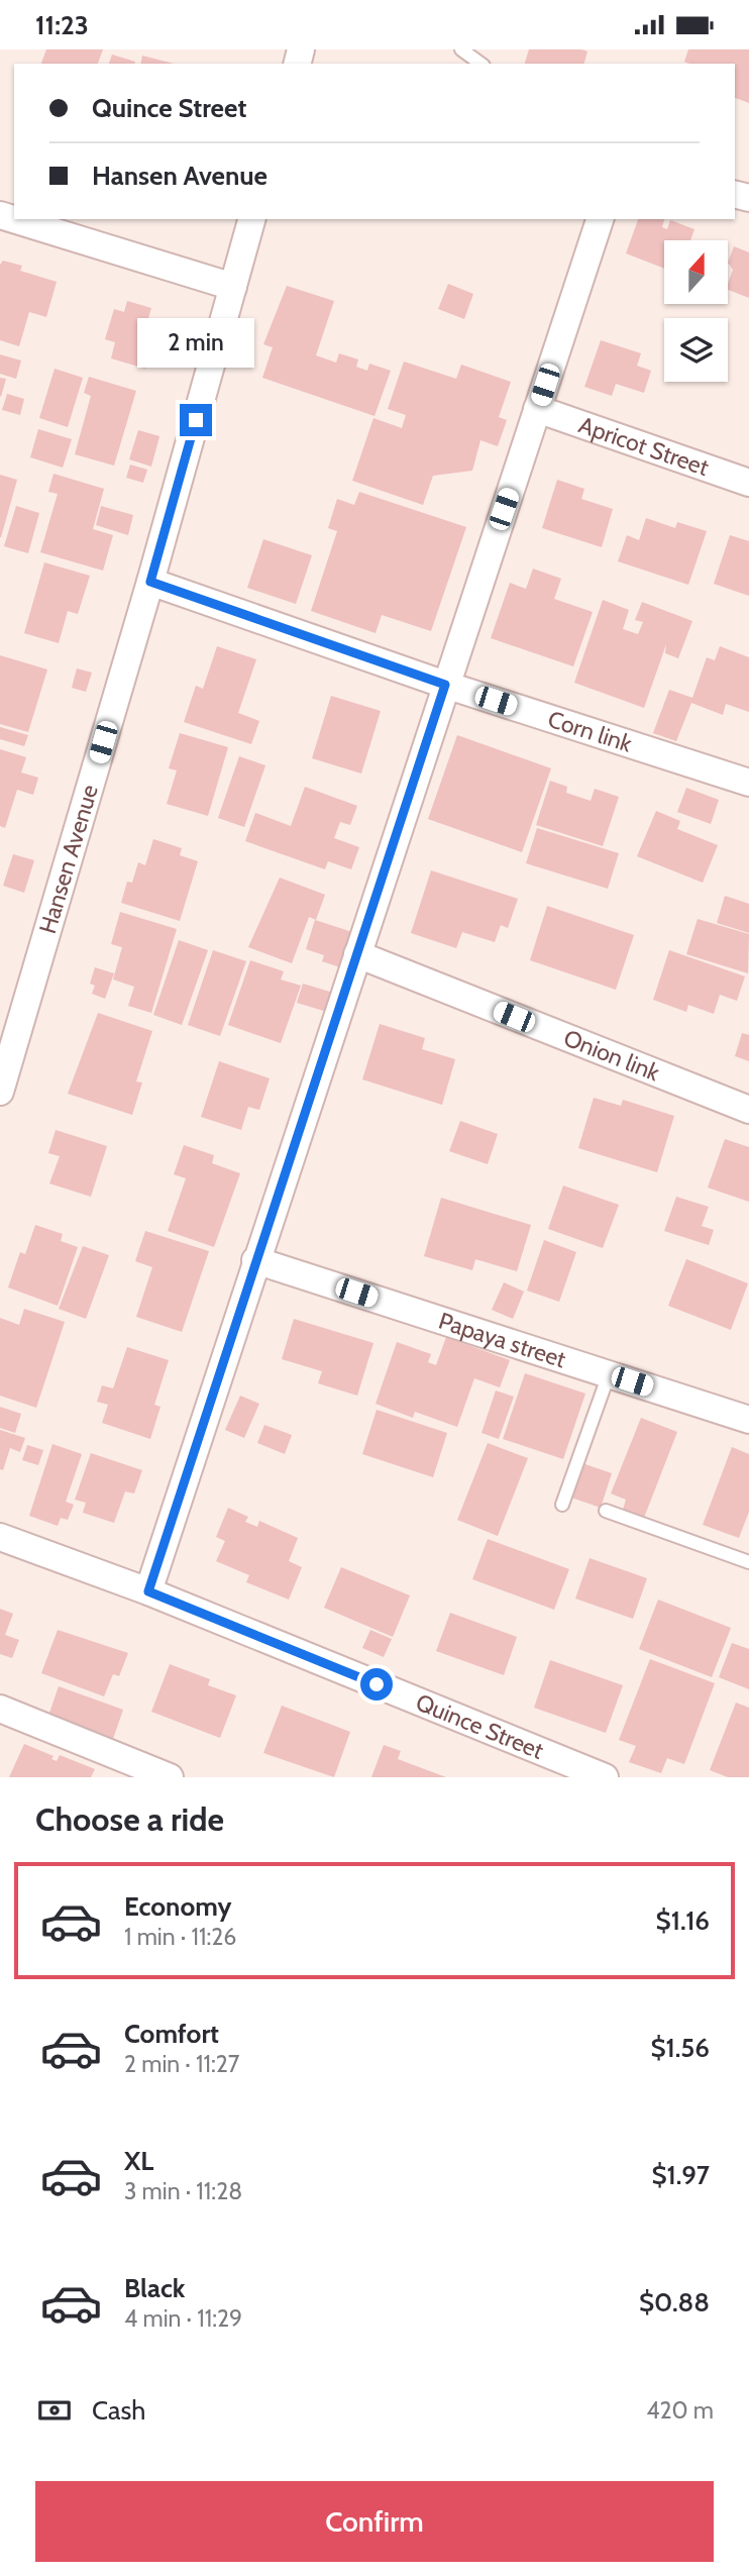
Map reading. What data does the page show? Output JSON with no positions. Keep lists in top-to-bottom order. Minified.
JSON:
{"streets":{"street":["Apricot Street","Corn link","Hansen Avenue","Onion link","Papaya street","Quince Street"]},"crossings":[["Corn link","Hansen Avenue"]],"north":"top","page":{"status":"11:23","banner":["Quince Street","Hansen Avenue"],"bubble":"2 min","heading":"Choose a ride","list":[{"name":"Economy","note":"1 min · 11:26","value":"$1.16"},{"name":"Comfort","note":"2 min · 11:27","value":"$1.56"},{"name":"XL","note":"3 min · 11:28","value":"$1.97"},{"name":"Black","note":"4 min · 11:29","value":"$0.88"}],"pay":["Cash","420 m"],"buttons":"Confirm"}}
